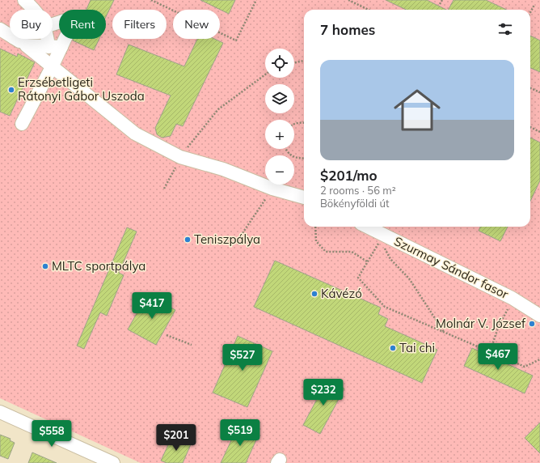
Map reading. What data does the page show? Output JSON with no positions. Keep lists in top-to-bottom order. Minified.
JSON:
{"streets":{"street":["Szurmay Sándor fasor"]},"places":["Erzsébetligeti Rátonyi Gábor Uszoda","Teniszpálya","MLTC sportpálya","Kávézó","Molnár V. József","Tai chi"],"page":{"chip":["Buy","Rent","Filters","New"],"heading":"7 homes","map_buttons":["+","−"],"list":[{"name":"$201/mo","note":"2 rooms · 56 m² · Bökényföldi út"}],"price":["$417","$467","$527","$232","$519","$558","$201"]}}
